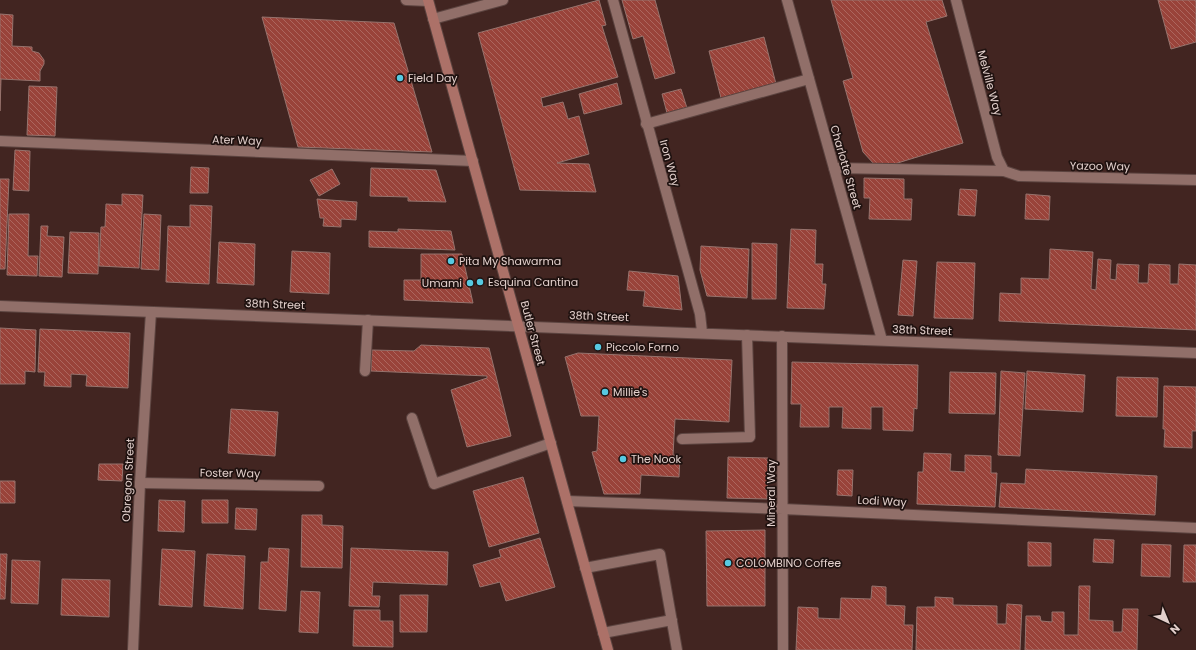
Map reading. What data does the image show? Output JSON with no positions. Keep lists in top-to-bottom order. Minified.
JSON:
{"streets":{"main road":["Butler Street"],"street":["Melville Way","Ater Way","Iron Way","Yazoo Way","Charlotte Street","38th Street","Foster Way","Obregon Street","Mineral Way","Lodi Way"]},"crossings":[["Melville Way","Yazoo Way"],["Ater Way","Butler Street"],["Iron Way","38th Street"],["Yazoo Way","Charlotte Street"],["Charlotte Street","38th Street"],["38th Street","Butler Street"],["38th Street","Obregon Street"],["38th Street","Mineral Way"],["Butler Street","Lodi Way"],["Foster Way","Obregon Street"],["Mineral Way","Lodi Way"]],"places":["Field Day","Pita My Shawarma","Esquina Cantina","Umami","Piccolo Forno","Millie's","The Nook","COLOMBINO Coffee"],"north":"bottom right"}
